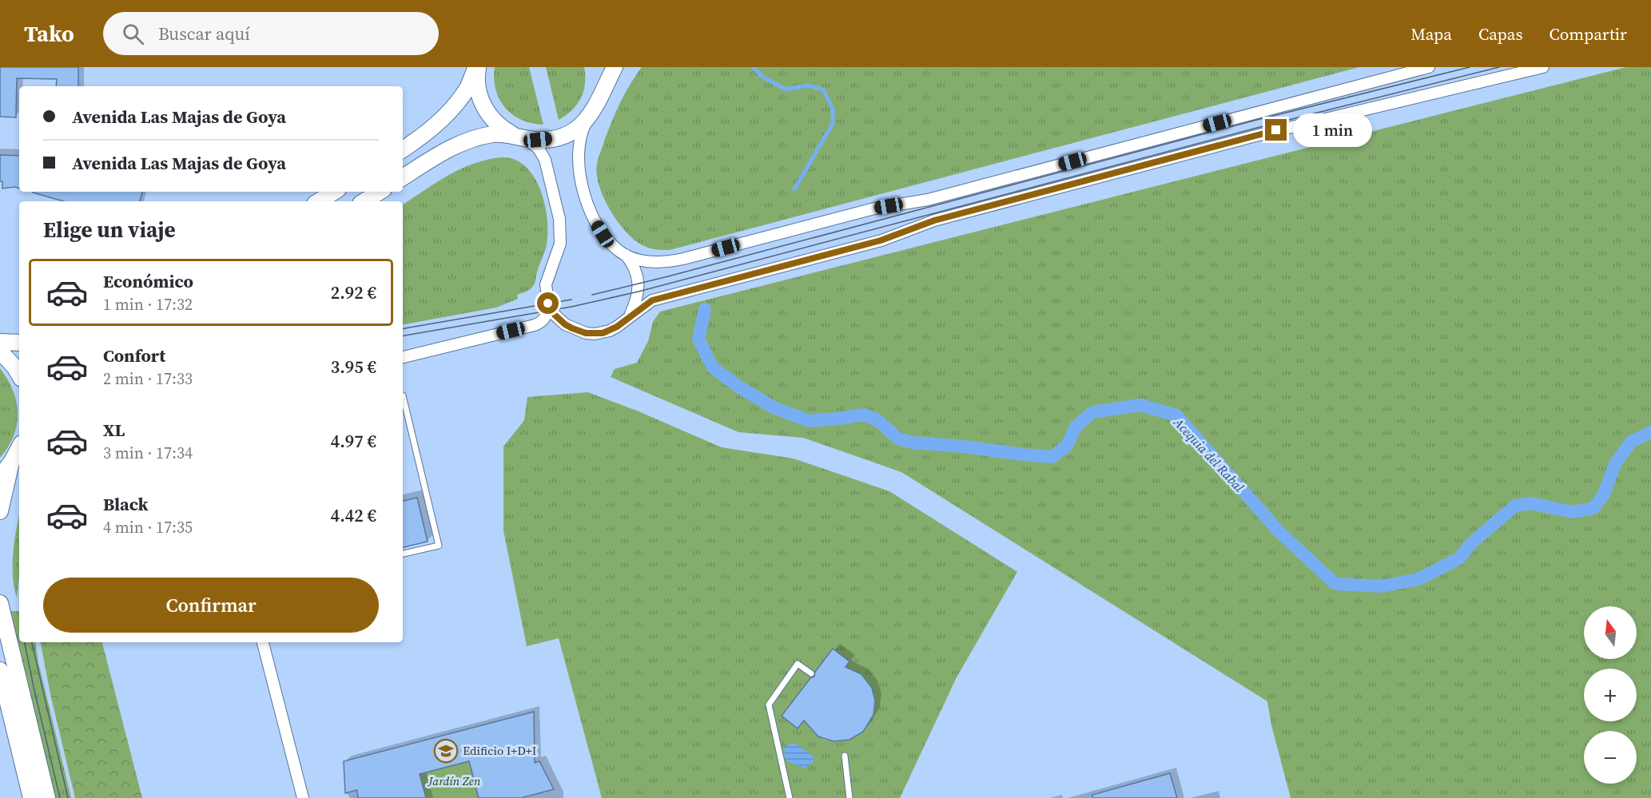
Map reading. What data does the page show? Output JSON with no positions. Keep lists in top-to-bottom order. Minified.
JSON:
{"water":["Acequia del Rabal"],"parks":["Jardín Zen"],"places":{"school or university":["Edificio I+D+I"]},"north":"top","page":{"header":"Tako","search":"Buscar aquí","nav":["Mapa","Capas","Compartir"],"banner":["Avenida Las Majas de Goya","Avenida Las Majas de Goya"],"bubble":"1 min","heading":"Elige un viaje","list":[{"name":"Económico","note":"1 min · 17:32","value":"2.92 €"},{"name":"Confort","note":"2 min · 17:33","value":"3.95 €"},{"name":"XL","note":"3 min · 17:34","value":"4.97 €"},{"name":"Black","note":"4 min · 17:35","value":"4.42 €"}],"buttons":"Confirmar","map_buttons":["+","−"]}}
